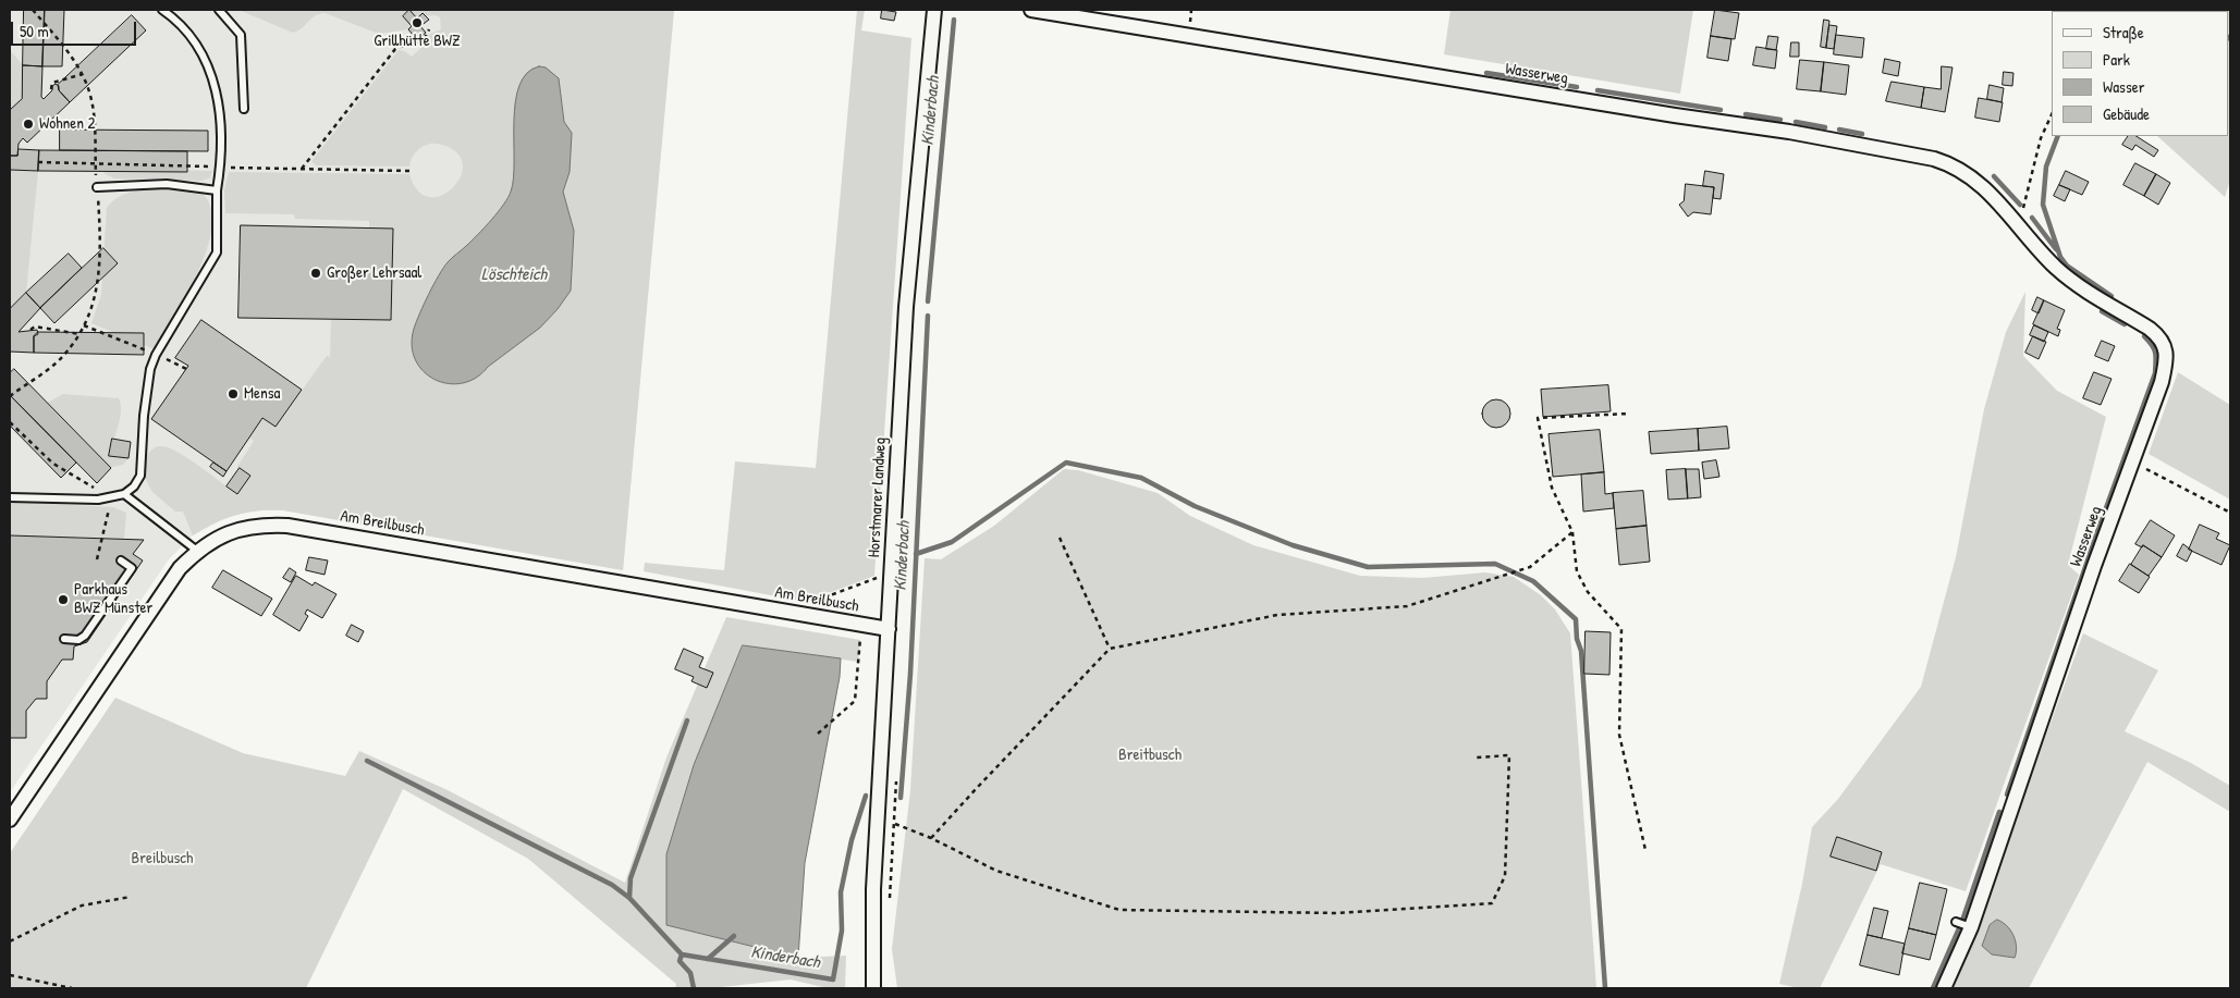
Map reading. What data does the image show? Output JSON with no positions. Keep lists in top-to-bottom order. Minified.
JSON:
{"streets":{"street":["Wasserweg","Horstmarer Landweg","Am Breilbusch"]},"crossings":[["Horstmarer Landweg","Am Breilbusch"]],"water":["Kinderbach","Löschteich"],"parks":["Breitbusch","Breilbusch"],"places":["Grillhütte BWZ","Wohnen 2","Großer Lehrsaal","Mensa","Parkhaus BWZ Münster"],"legend":["Straße","Park","Wasser","Gebäude"],"scale_bar":"50 m"}
